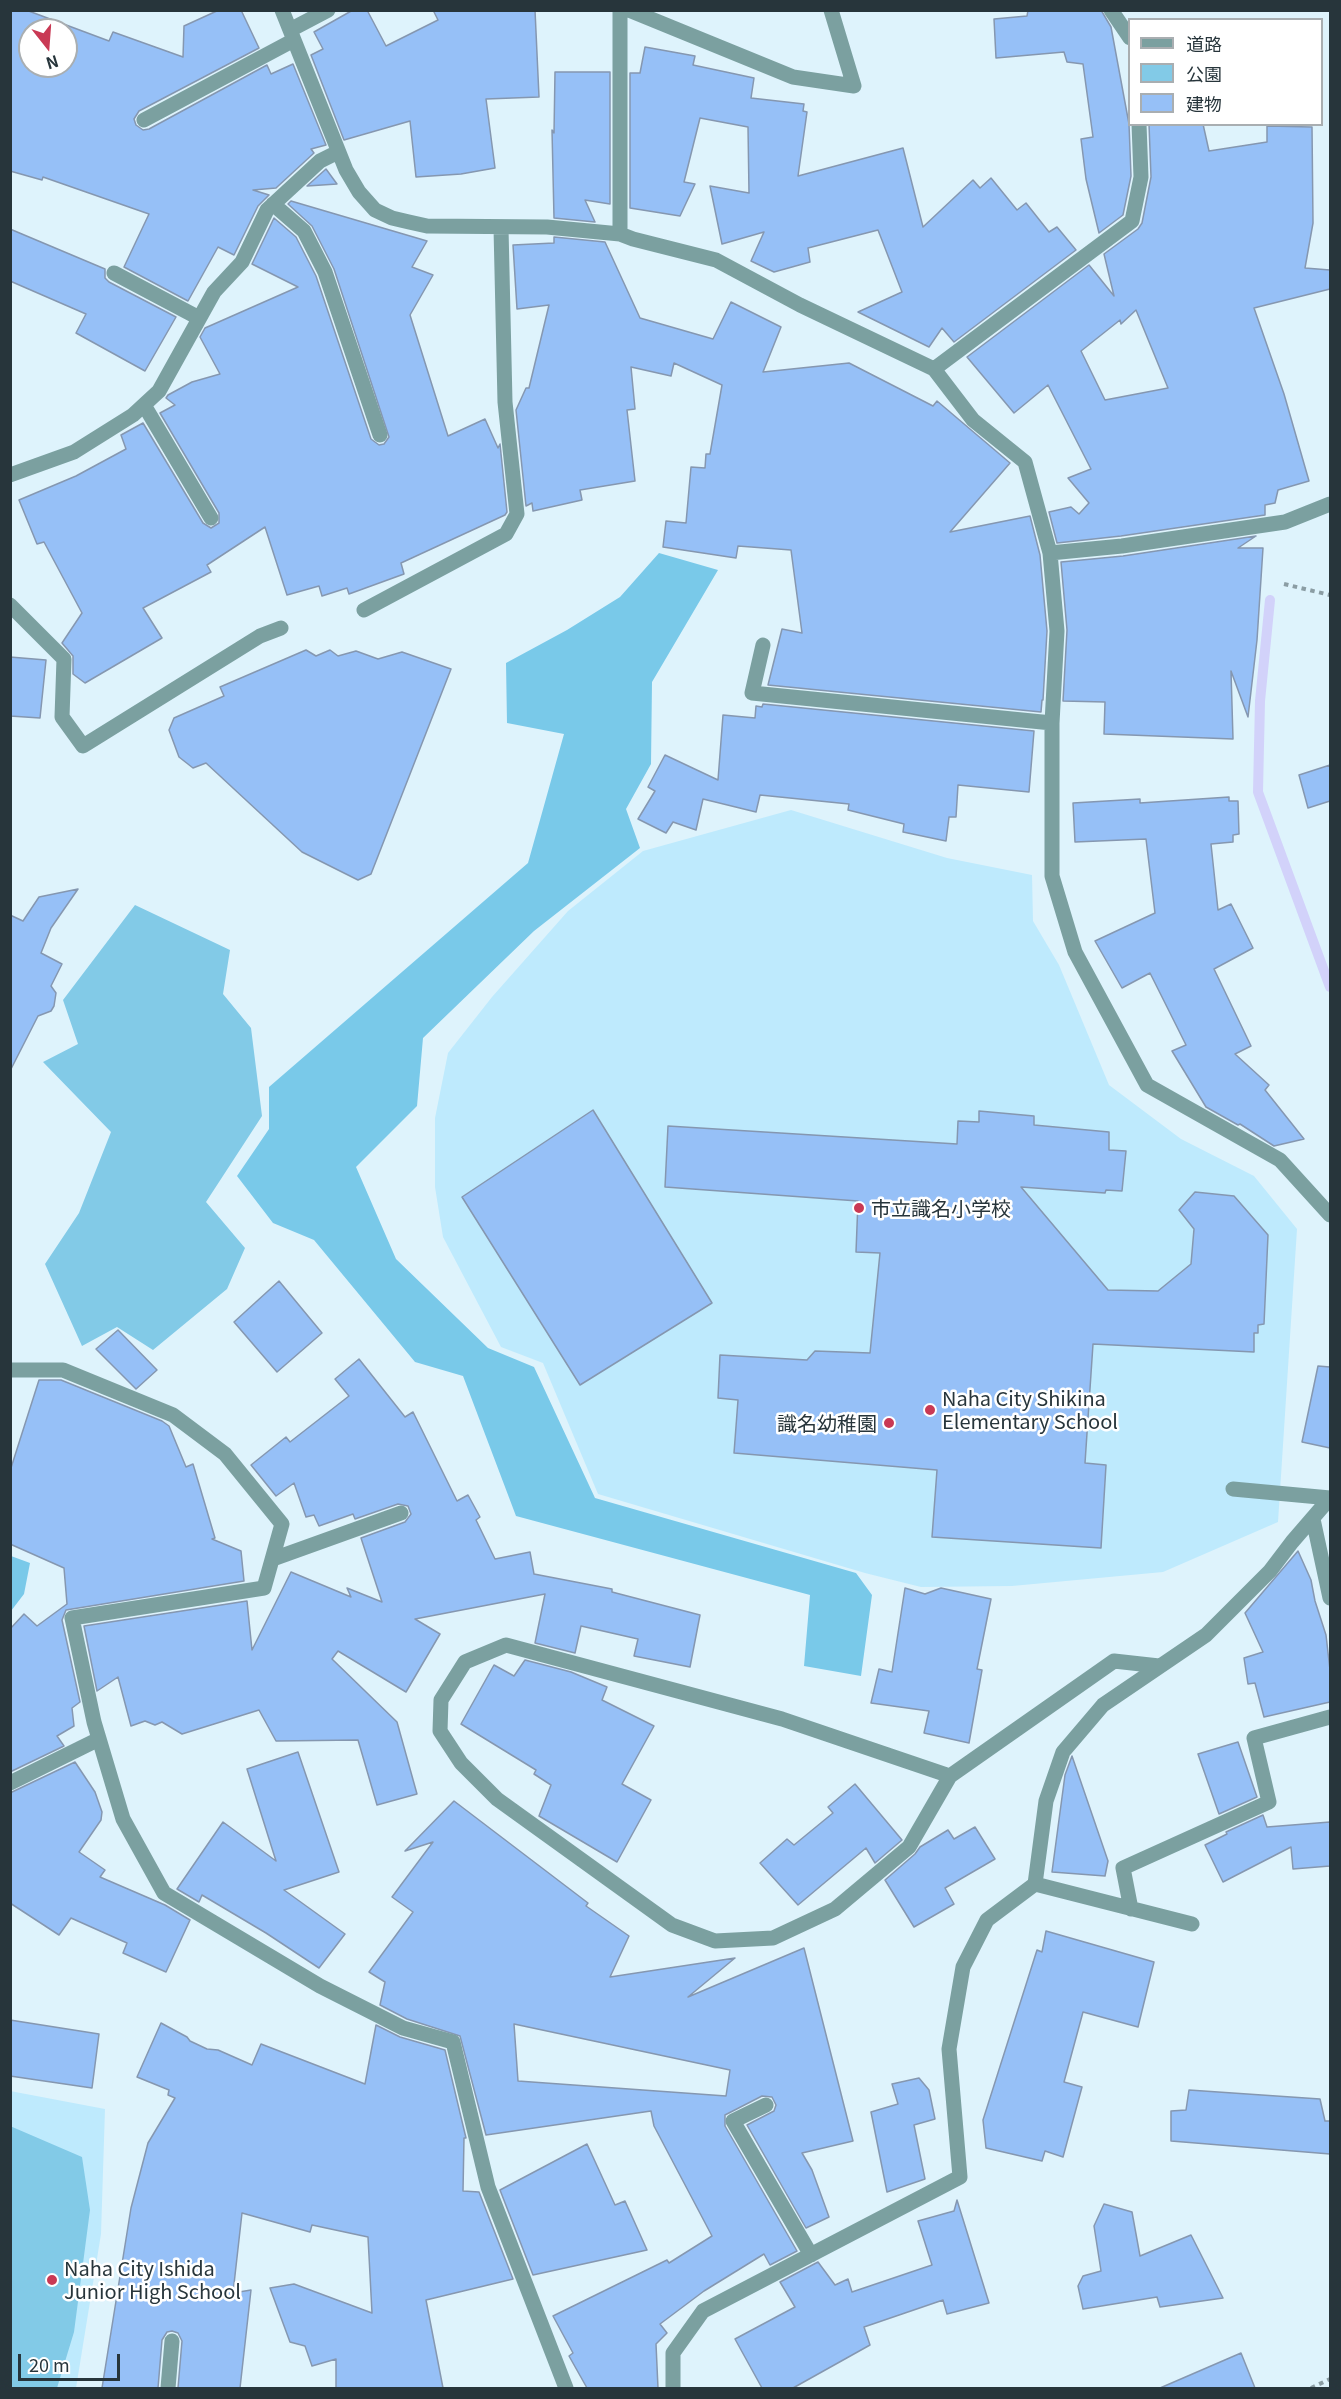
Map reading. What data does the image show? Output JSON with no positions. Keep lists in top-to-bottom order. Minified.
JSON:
{"places":["市立識名小学校","Naha City Shikina Elementary School","識名幼稚園","Naha City Ishida Junior High School"],"legend":["道路","公園","建物"],"scale_bar":"20 m","north":"bottom"}
